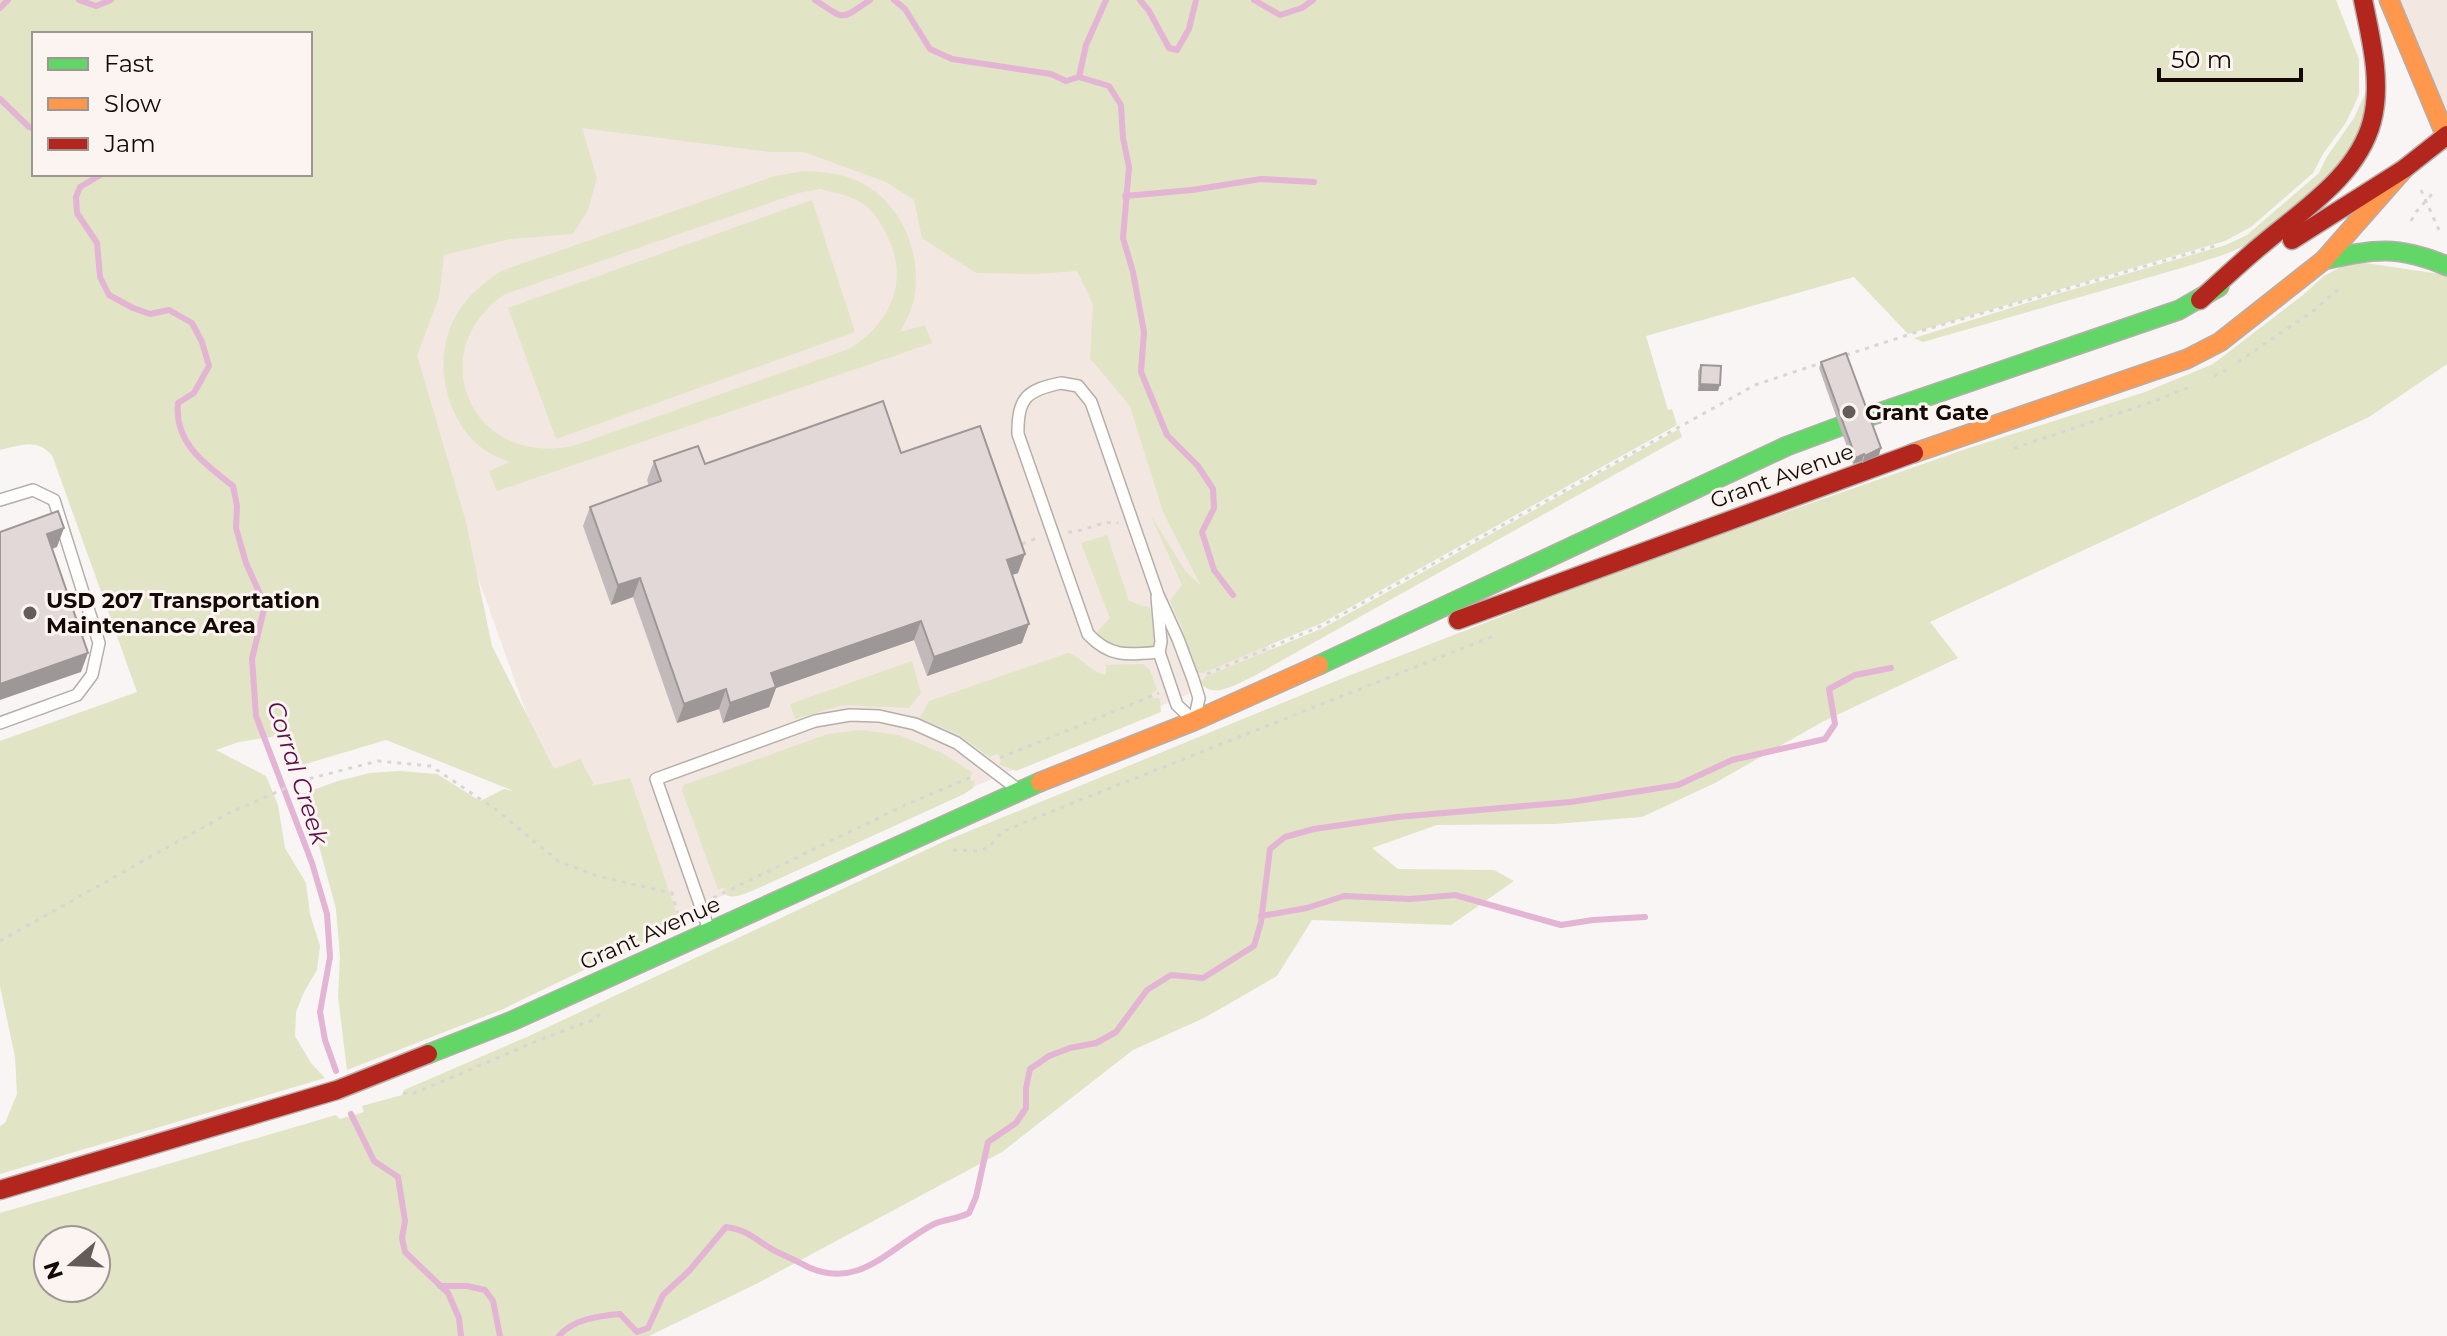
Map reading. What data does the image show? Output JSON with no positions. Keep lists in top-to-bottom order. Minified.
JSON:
{"streets":{"main road":["Grant Avenue"]},"water":["Corral Creek"],"places":["Grant Gate","USD 207 Transportation Maintenance Area"],"legend":["Fast","Slow","Jam"],"scale_bar":"50 m","north":"left"}
